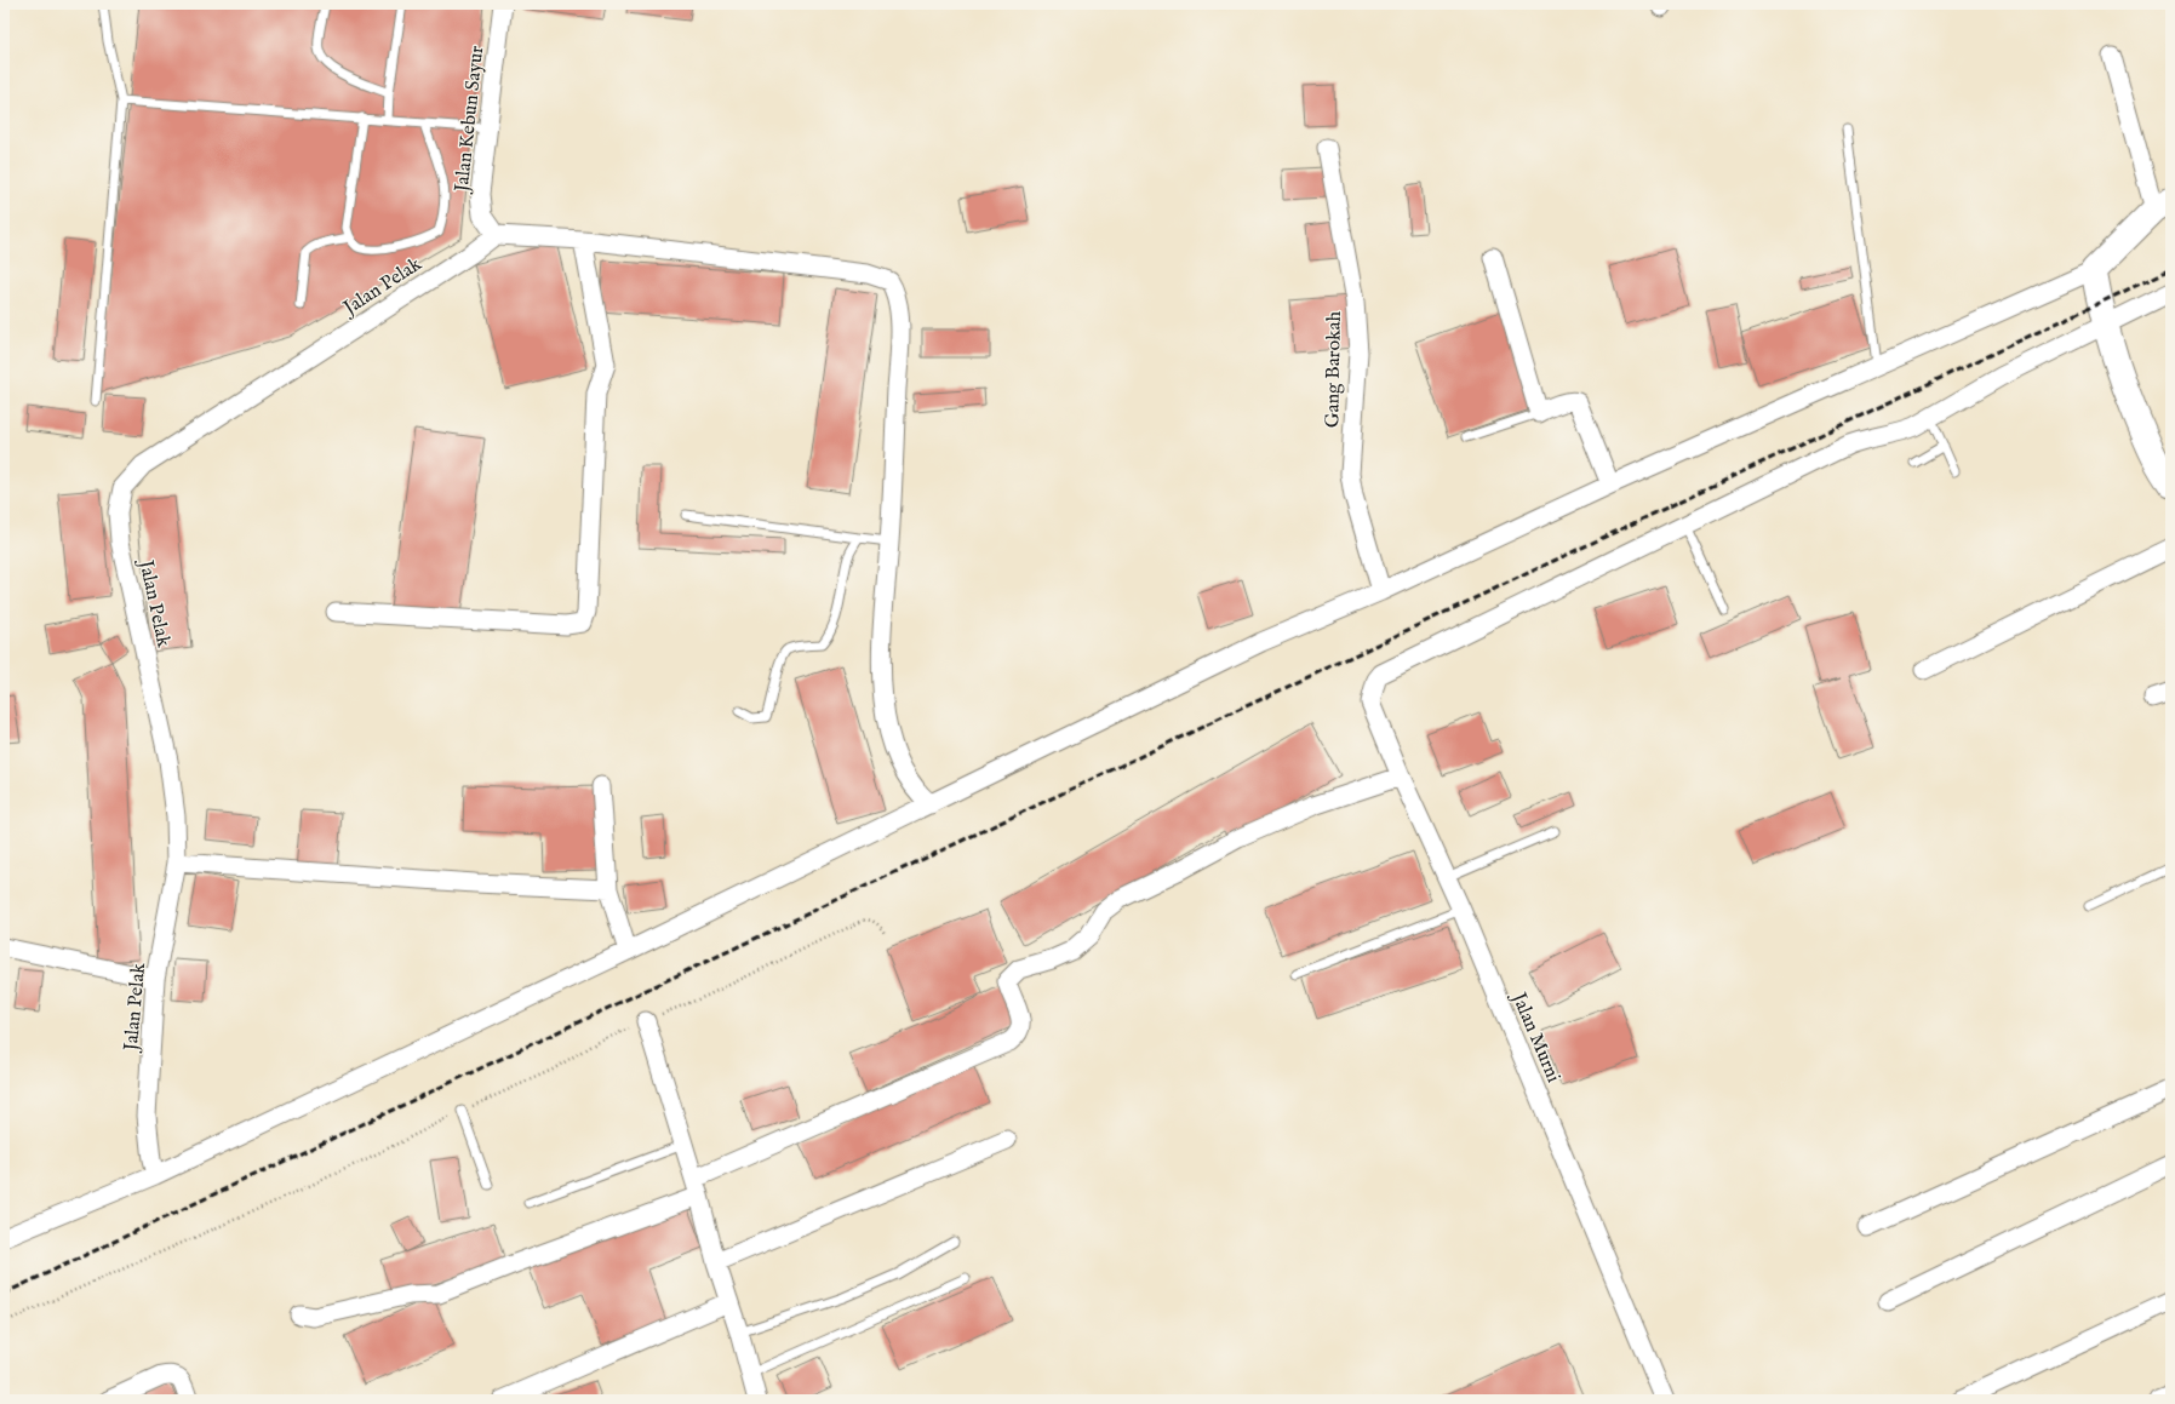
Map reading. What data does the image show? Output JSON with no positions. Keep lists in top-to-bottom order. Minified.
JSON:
{"streets":{"street":["Jalan Kebun Sayur","Jalan Pelak","Gang Barokah","Jalan Murni"]},"crossings":[["Jalan Kebun Sayur","Jalan Pelak"]]}
